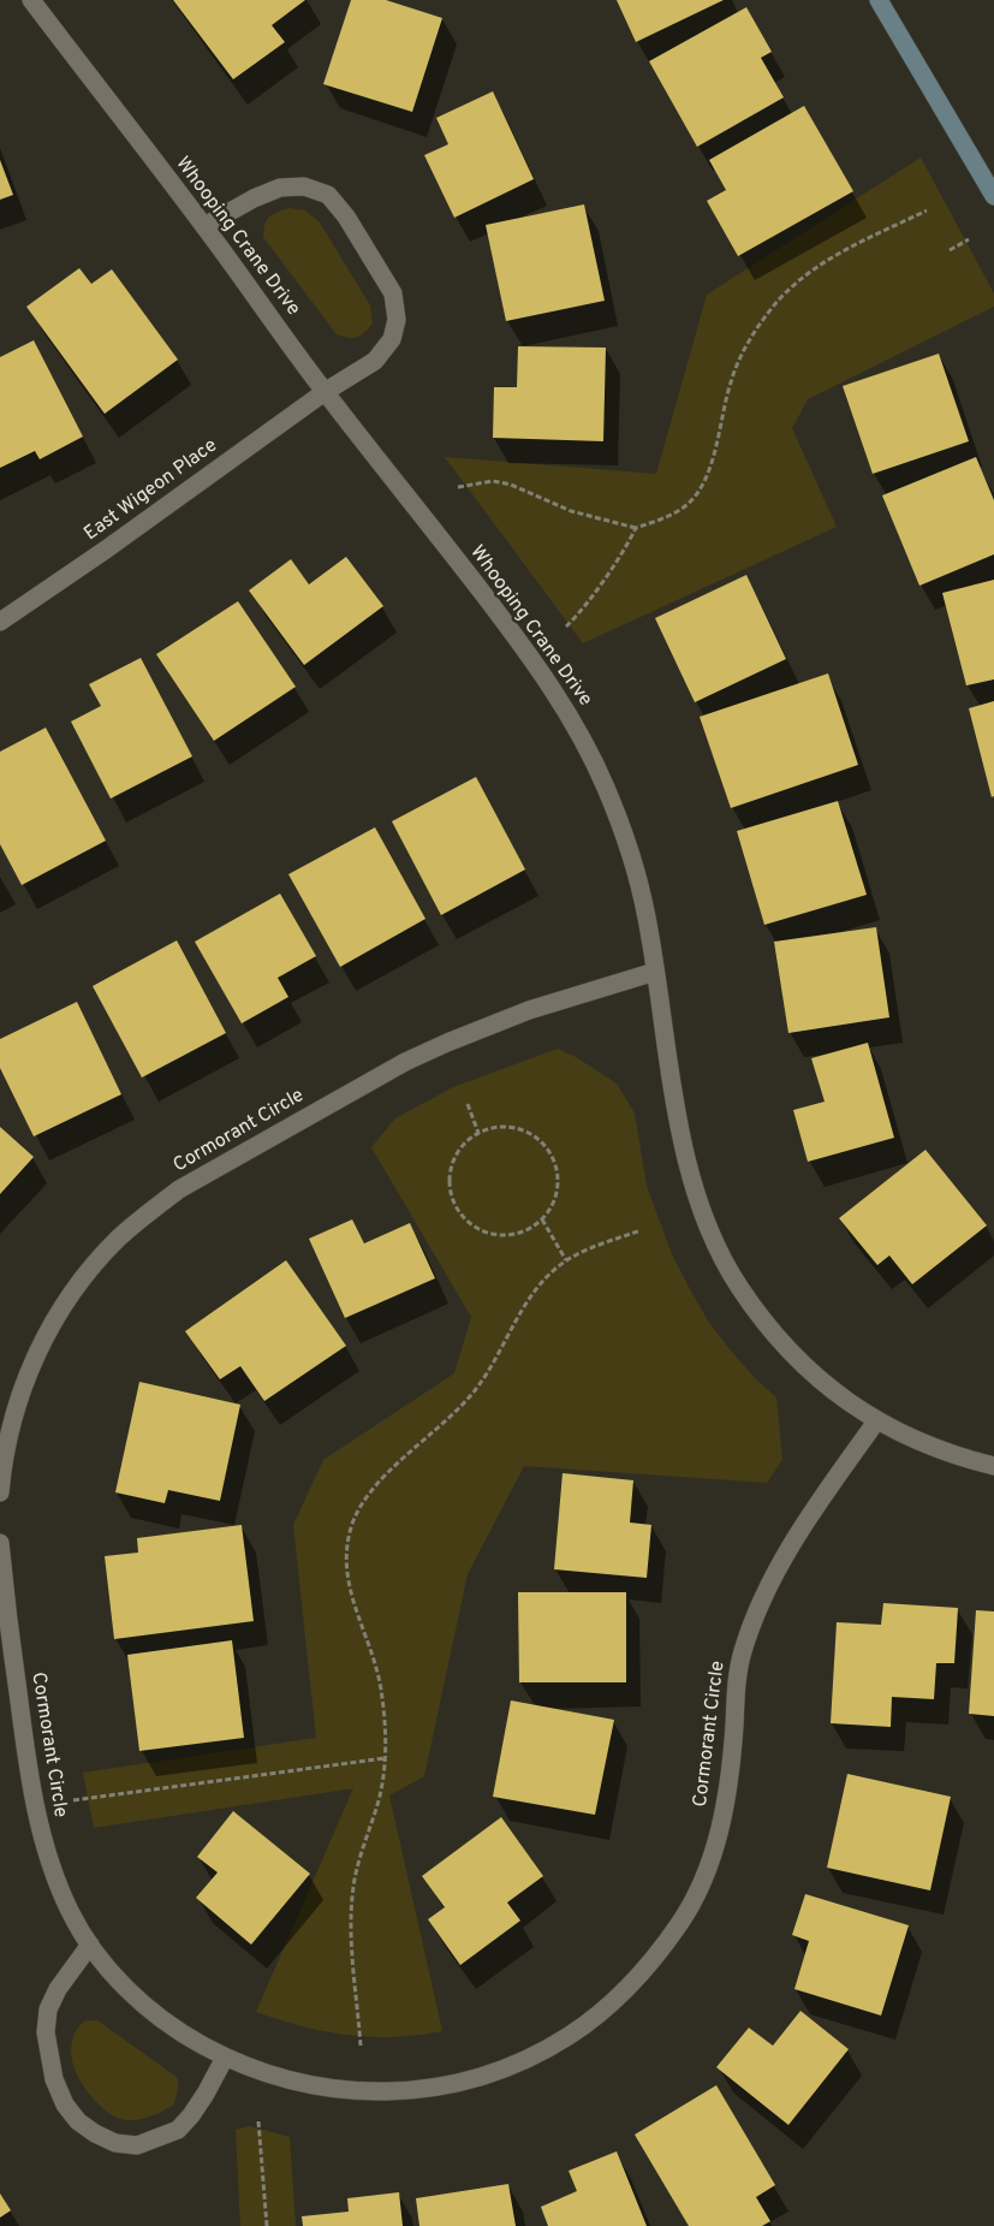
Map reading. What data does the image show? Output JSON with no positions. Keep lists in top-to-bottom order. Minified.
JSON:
{"streets":{"street":["Whooping Crane Drive","East Wigeon Place","Cormorant Circle"]},"crossings":[["Whooping Crane Drive","East Wigeon Place"],["Whooping Crane Drive","Cormorant Circle"]]}
